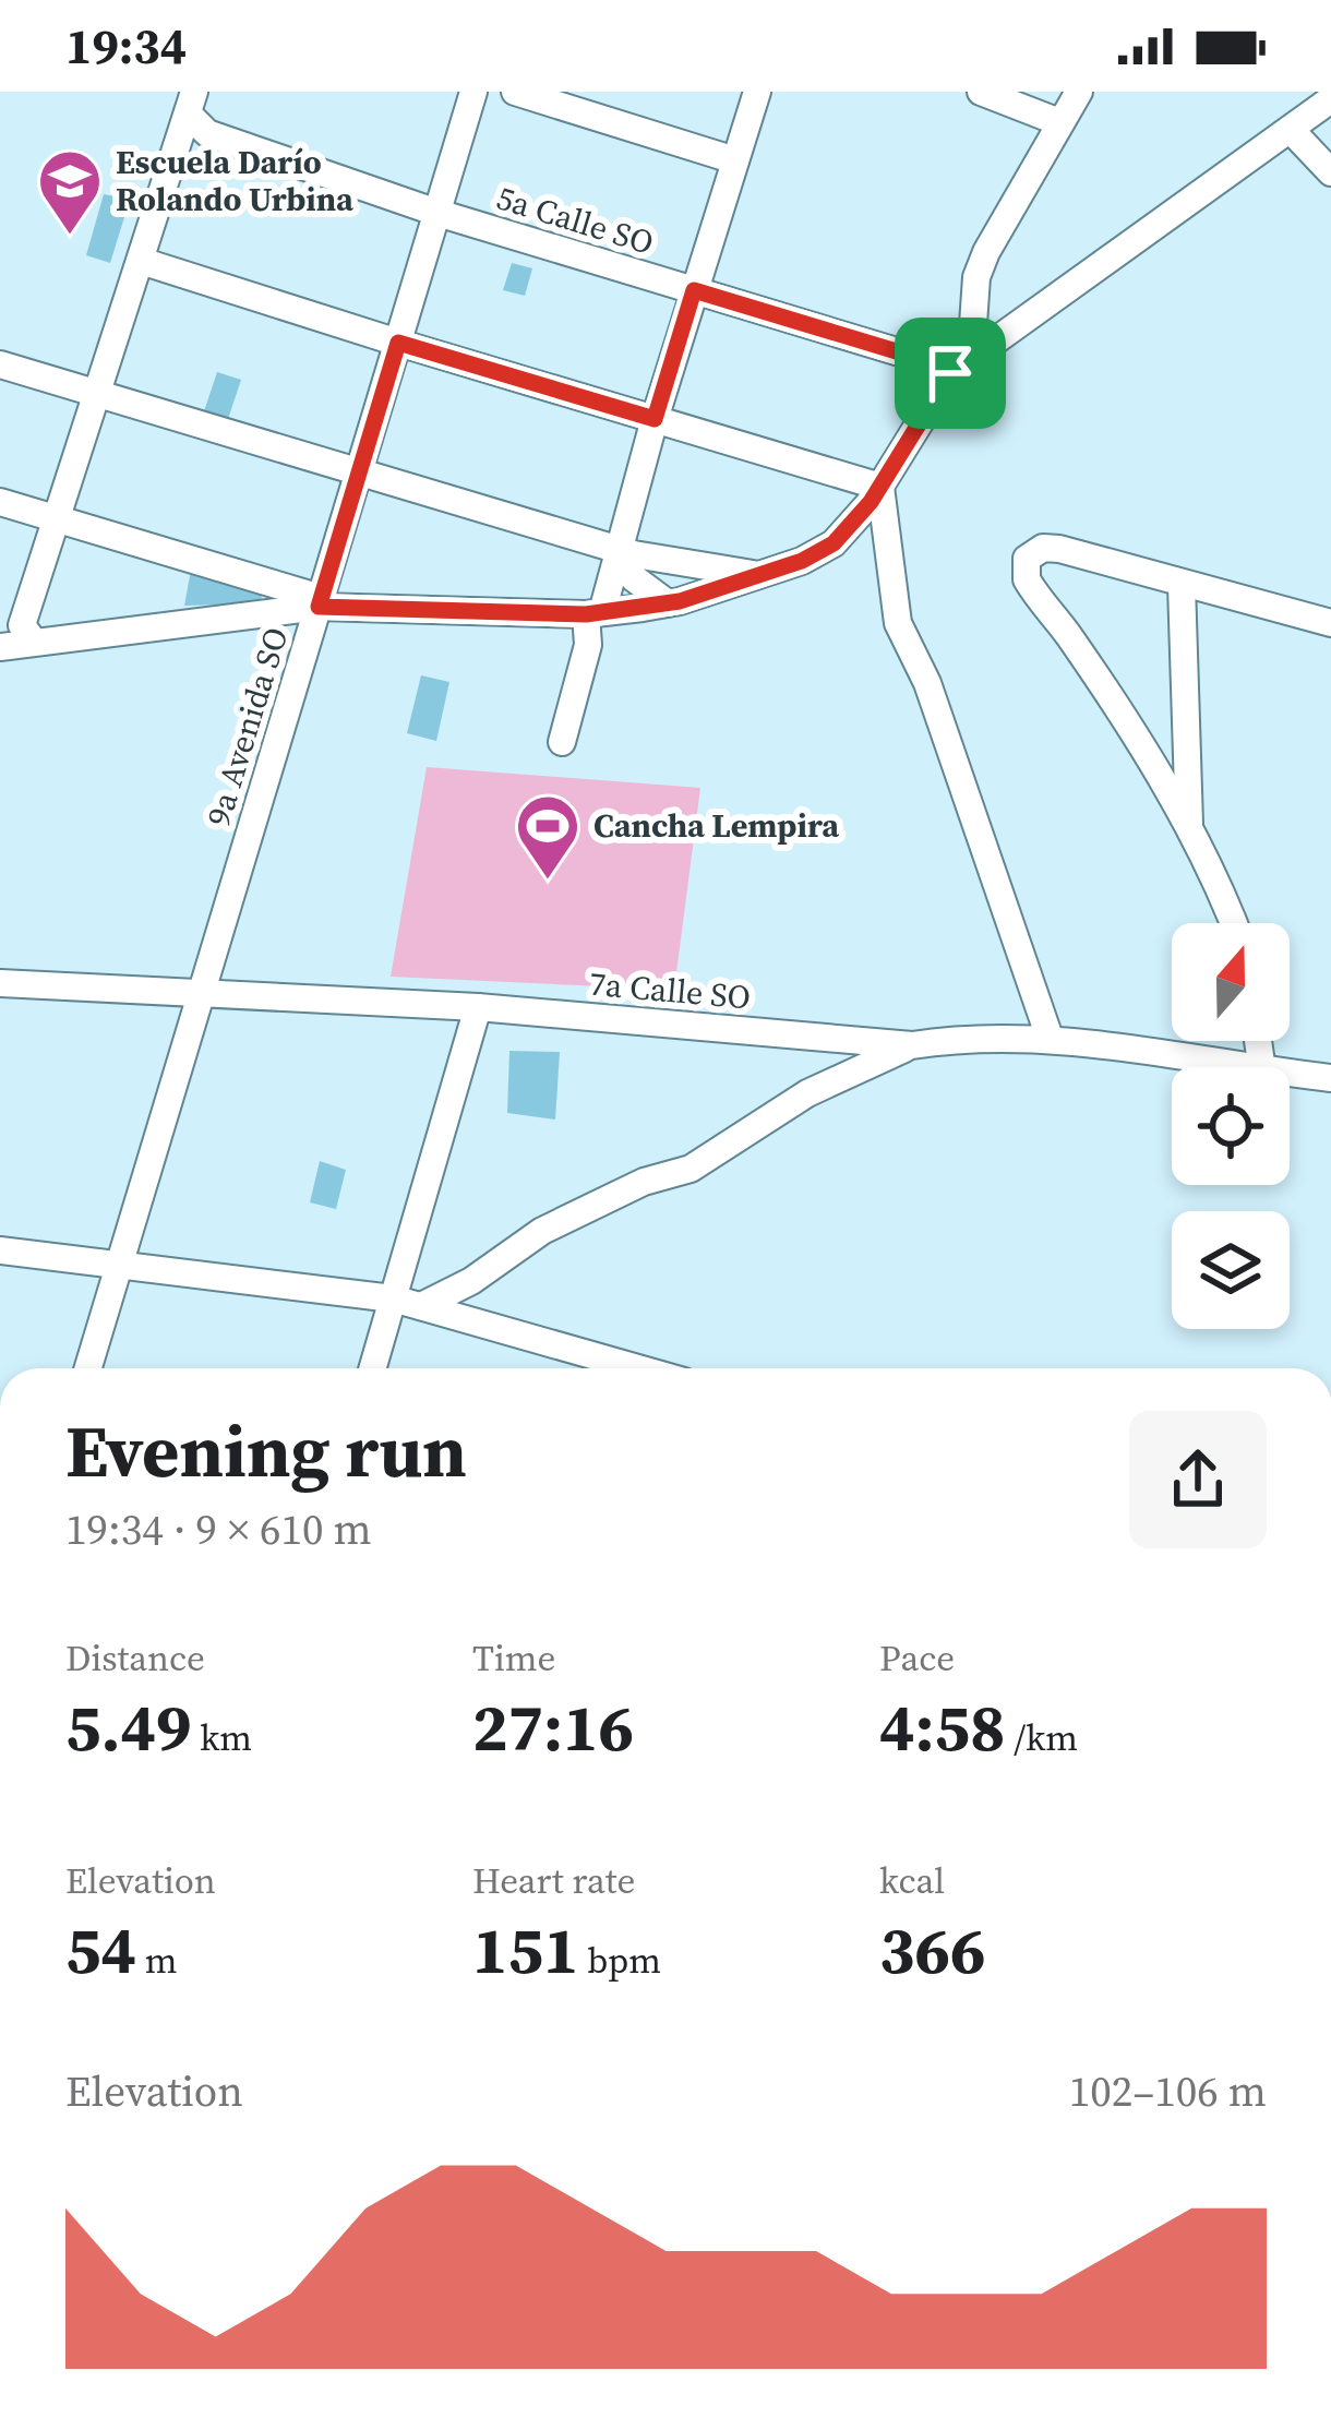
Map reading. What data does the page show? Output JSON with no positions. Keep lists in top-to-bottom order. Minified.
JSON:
{"streets":{"street":["5a Calle SO","9a Avenida SO","7a Calle SO"]},"crossings":[["5a Calle SO","9a Avenida SO"],["9a Avenida SO","7a Calle SO"]],"places":{"school or university":["Escuela Darío Rolando Urbina"],"sports":["Cancha Lempira"]},"north":"top","page":{"status":"19:34","heading":["Evening run","19:34 · 9 × 610 m"],"stats":[["Distance","5.49 km"],["Time","27:16"],["Pace","4:58 /km"],["Elevation","54 m"],["Heart rate","151 bpm"],["kcal","366"]],"chart":["Elevation","102–106 m"]}}
